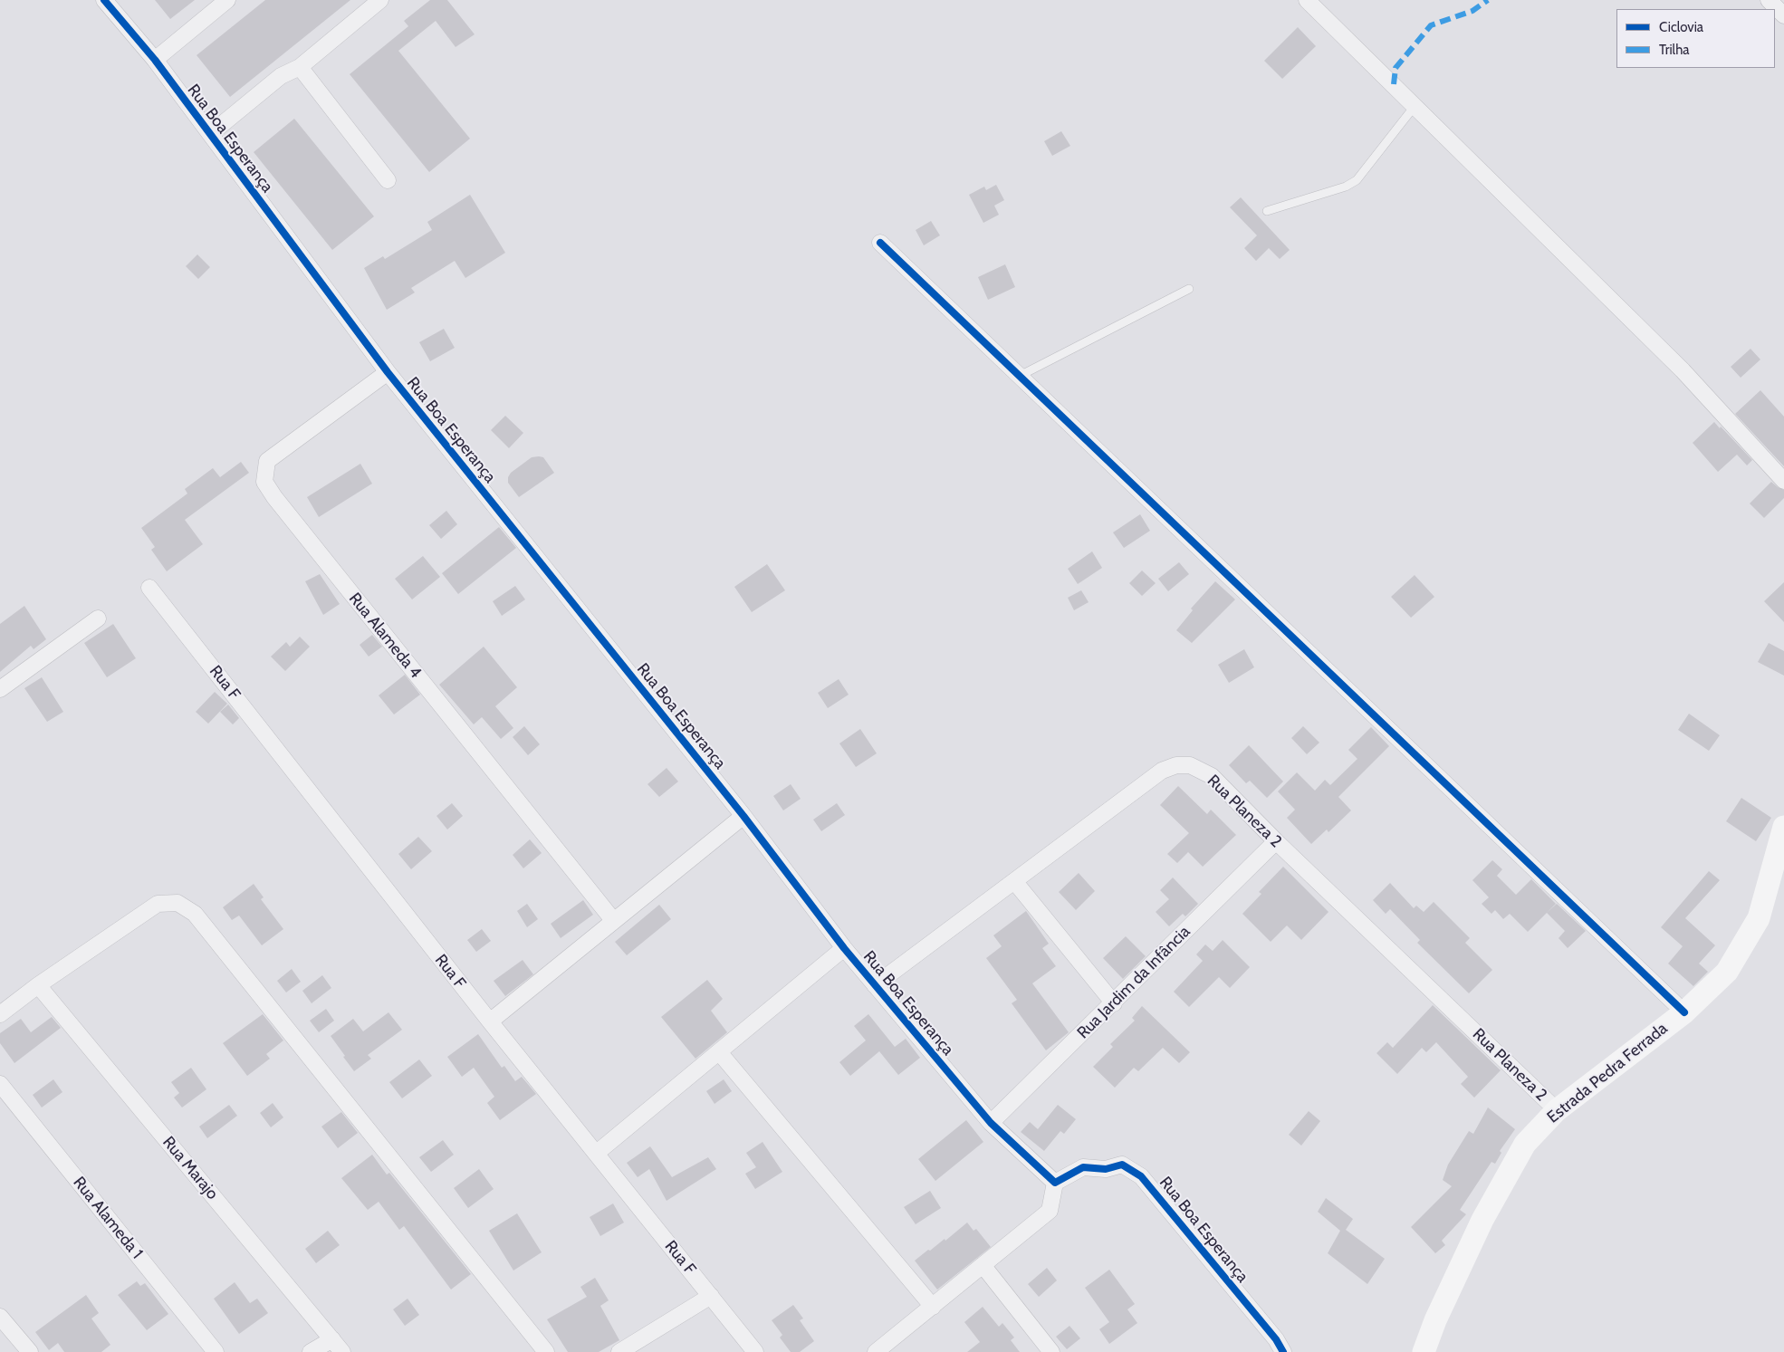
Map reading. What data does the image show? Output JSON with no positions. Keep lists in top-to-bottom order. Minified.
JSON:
{"streets":{"street":["Rua Boa Esperança","Rua Alameda 4","Rua F","Rua Planeza 2","Rua Jardim da Infância","Estrada Pedra Ferrada","Rua Marajo","Rua Alameda 1"]},"crossings":[["Rua Boa Esperança","Rua Alameda 4"],["Rua Boa Esperança","Rua Planeza 2"],["Rua Boa Esperança","Rua Jardim da Infância"],["Rua Planeza 2","Rua Jardim da Infância"],["Rua Planeza 2","Estrada Pedra Ferrada"]],"legend":["Ciclovia","Trilha"]}
